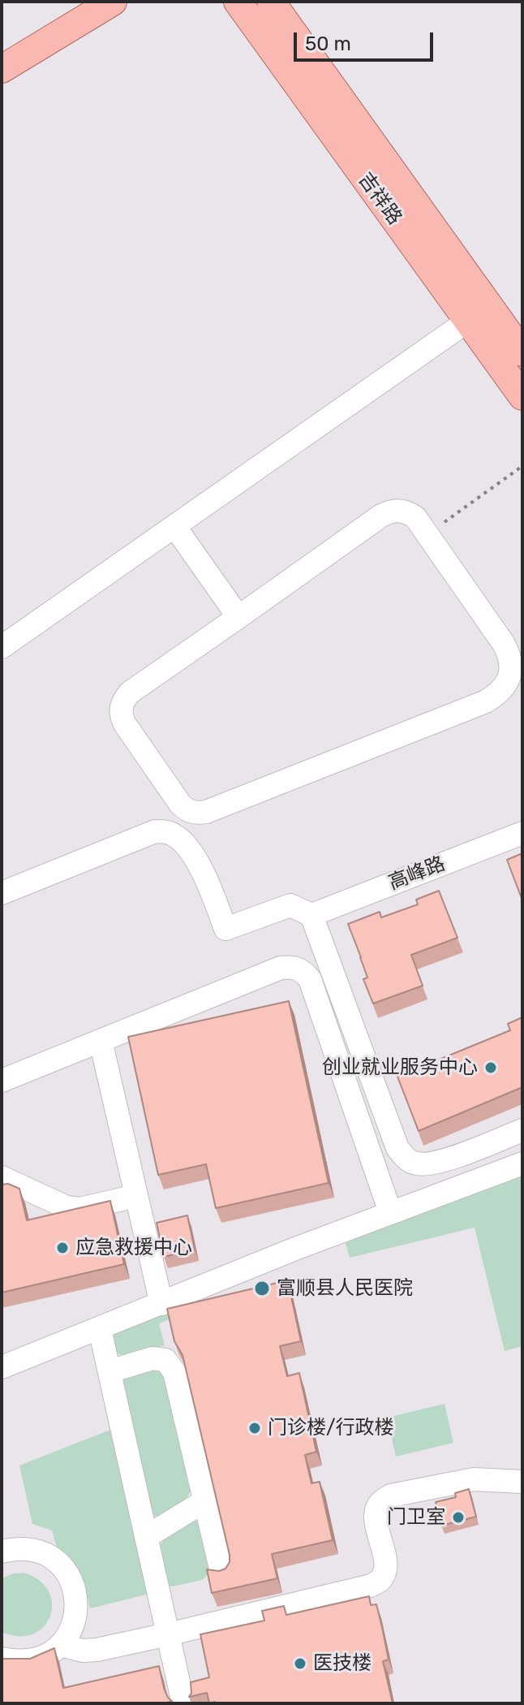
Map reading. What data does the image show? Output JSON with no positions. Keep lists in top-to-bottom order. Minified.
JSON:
{"streets":{"main road":["吉祥路"],"street":["高峰路"]},"places":["创业就业服务中心","应急救援中心","富顺县人民医院","门诊楼/行政楼","门卫室","医技楼"],"scale_bar":"50 m"}
